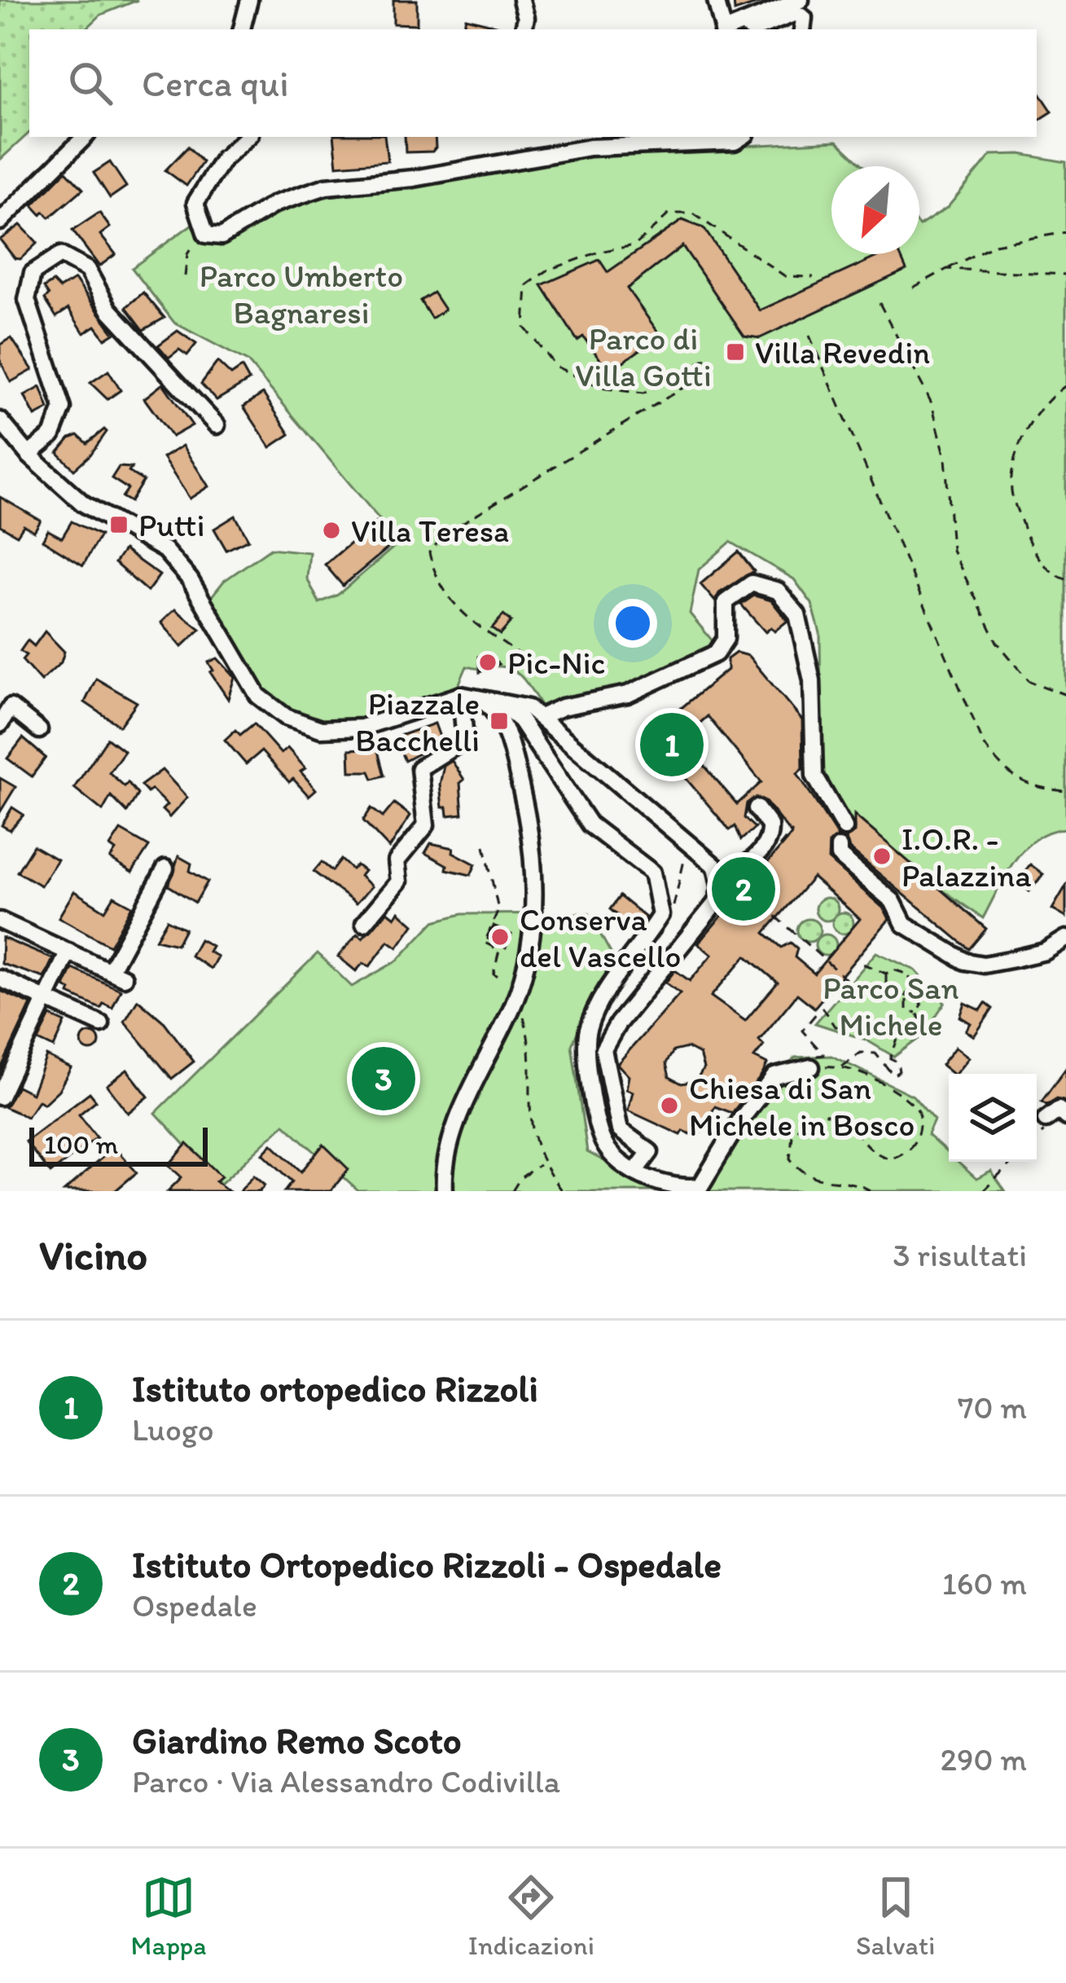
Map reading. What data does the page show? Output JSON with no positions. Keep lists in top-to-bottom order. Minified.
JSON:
{"parks":["Parco Umberto Bagnaresi","Parco di Villa Gotti","Parco San Michele"],"places":{"transit":["Villa Revedin","Putti","Piazzale Bacchelli"],"other":["Villa Teresa","Pic-Nic","I.O.R. - Palazzina","Conserva del Vascello","Chiesa di San Michele in Bosco"]},"scale_bar":"100 m","north":"bottom left","page":{"search":"Cerca qui","pins":["1","2","3"],"scale":"100 m","heading":["Vicino","3 risultati"],"list":[{"mark":"1","name":"Istituto ortopedico Rizzoli","note":"Luogo","value":"70 m"},{"mark":"2","name":"Istituto Ortopedico Rizzoli - Ospedale","note":"Ospedale","value":"160 m"},{"mark":"3","name":"Giardino Remo Scoto","note":"Parco · Via Alessandro Codivilla","value":"290 m"}],"nav":["Mappa","Indicazioni","Salvati"]}}
